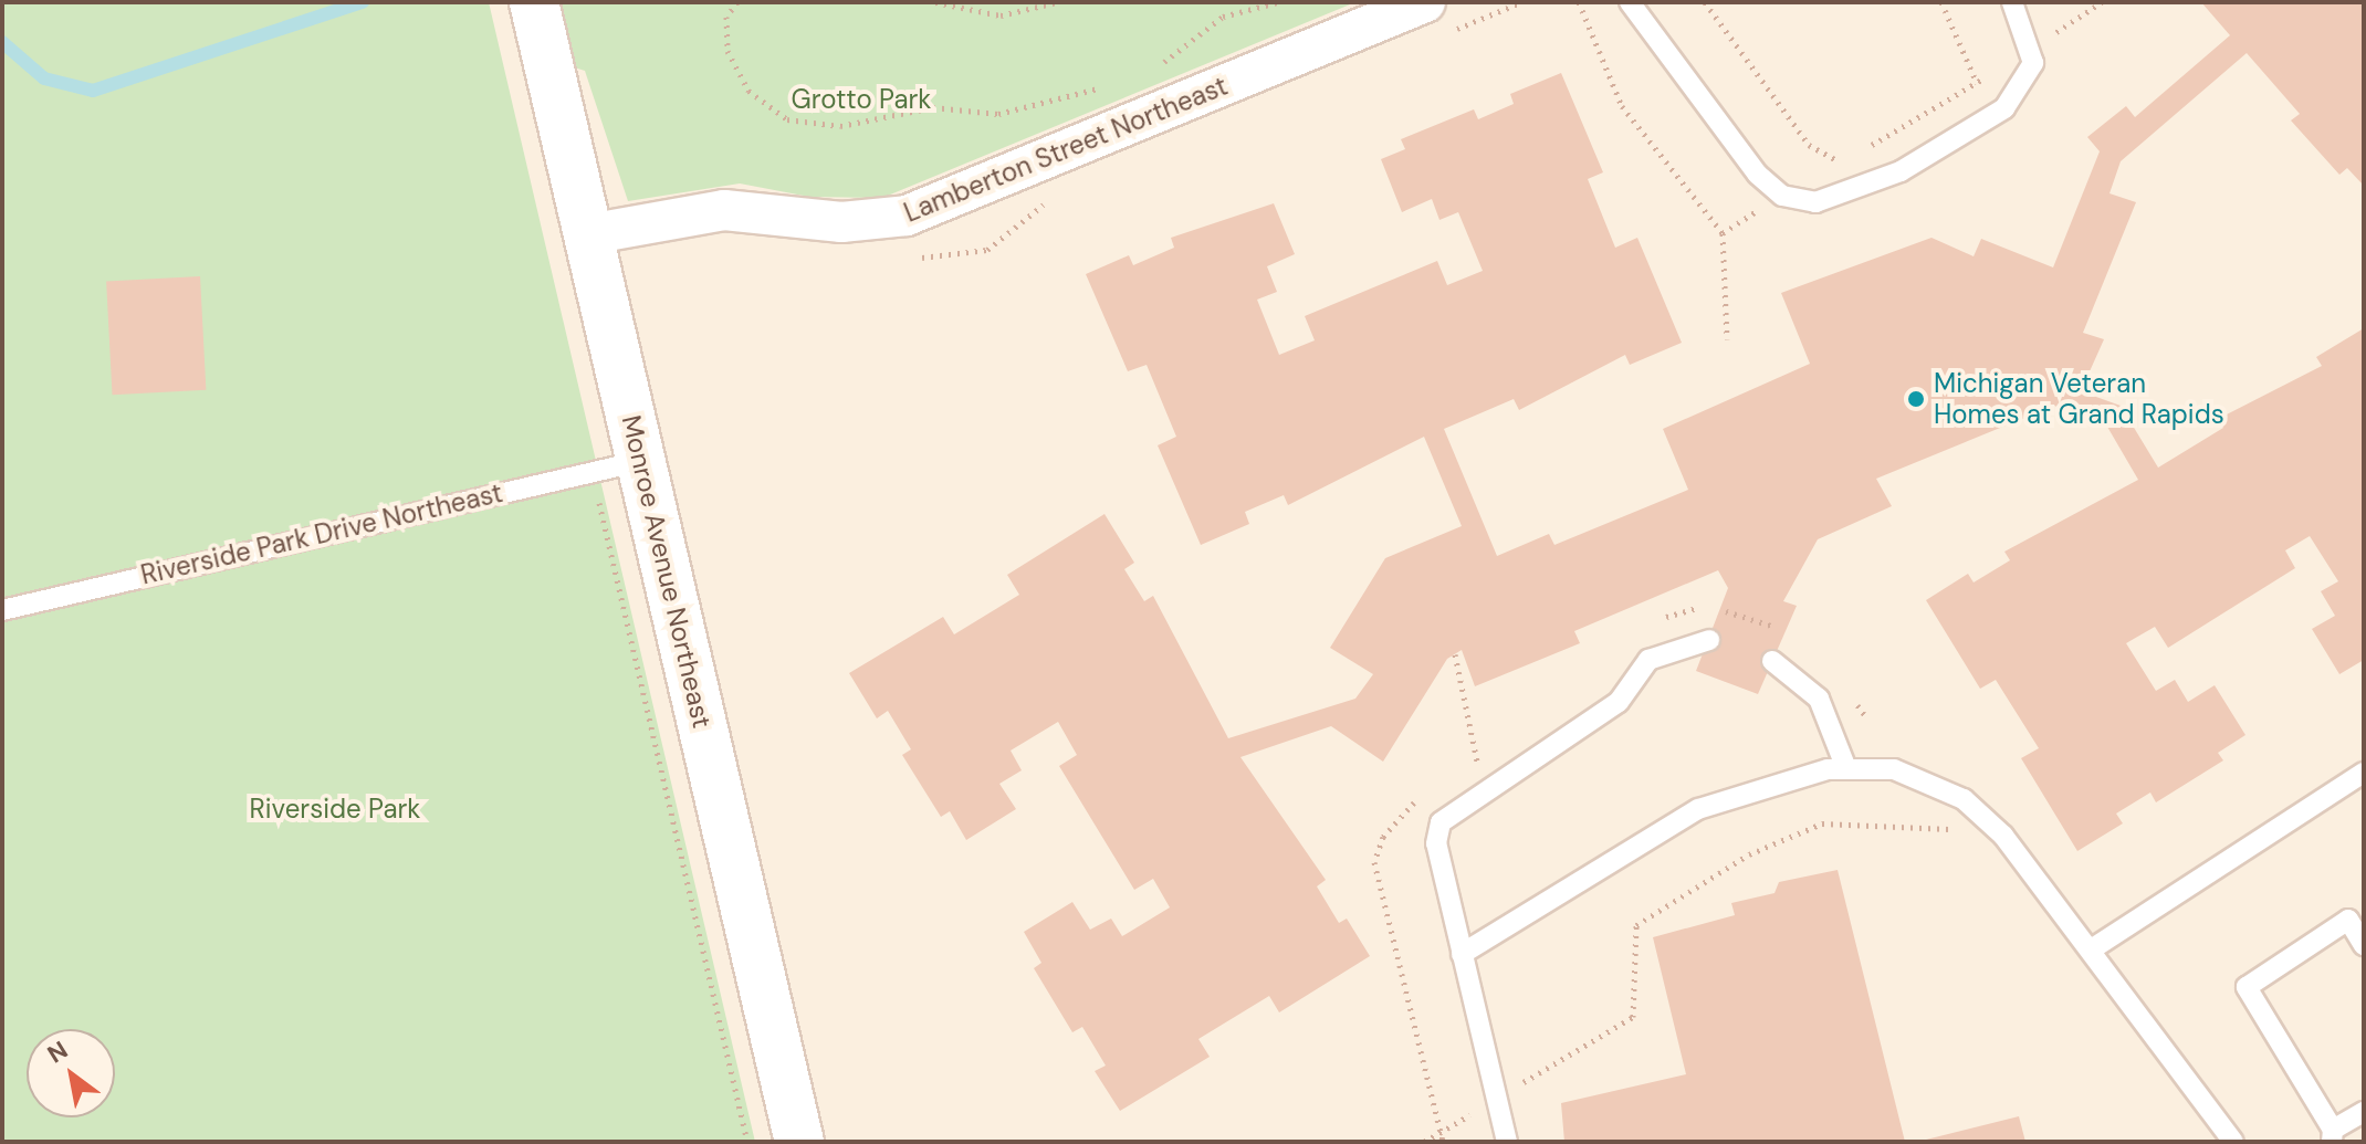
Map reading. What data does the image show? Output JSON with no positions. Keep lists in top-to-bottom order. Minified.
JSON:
{"streets":{"main road":["Monroe Avenue Northeast"],"street":["Lamberton Street Northeast"],"lane":["Riverside Park Drive Northeast"]},"crossings":[["Lamberton Street Northeast","Monroe Avenue Northeast"],["Riverside Park Drive Northeast","Monroe Avenue Northeast"]],"parks":["Grotto Park","Riverside Park"],"places":["Michigan Veteran Homes at Grand Rapids"],"north":"top left"}
